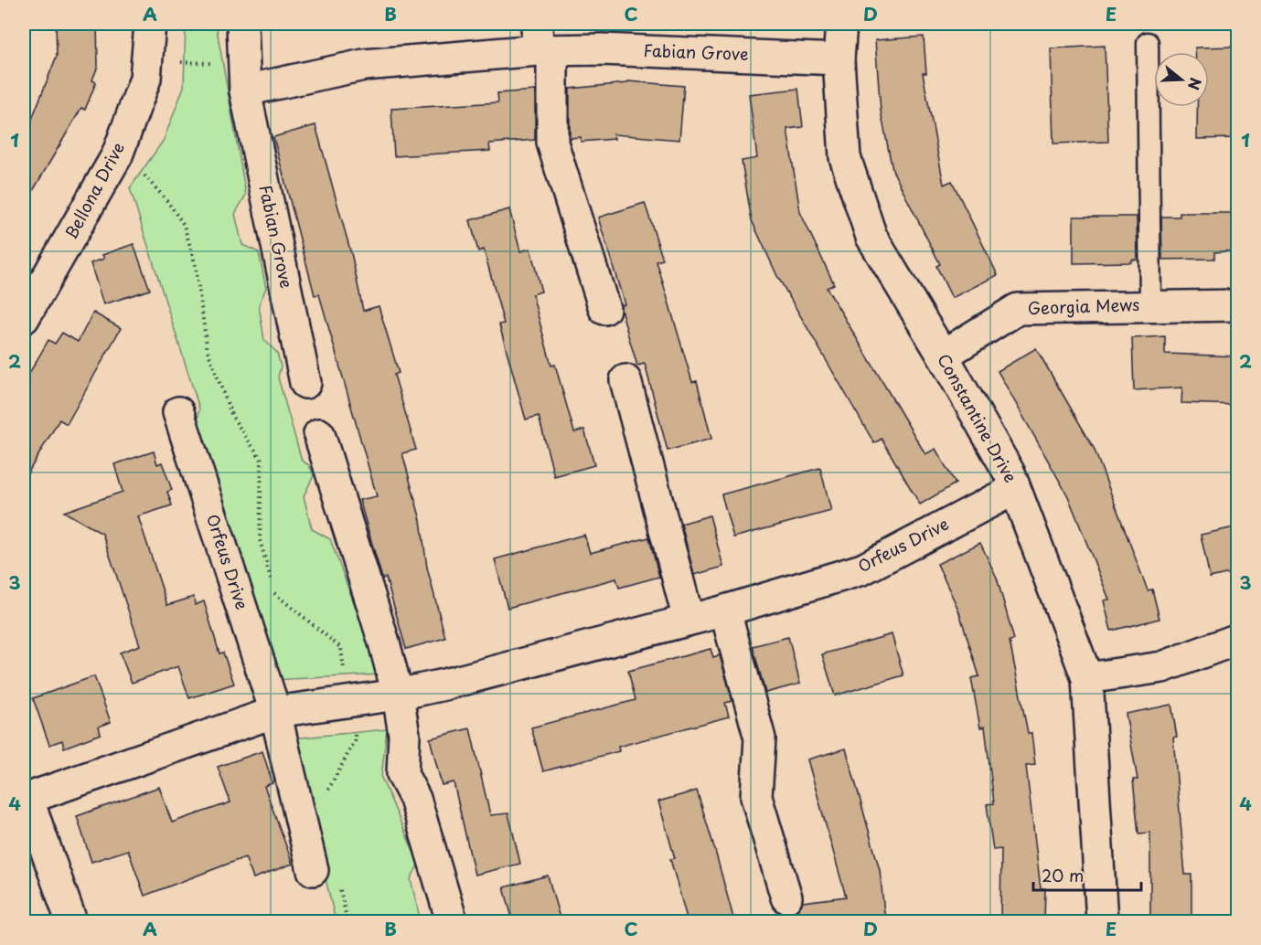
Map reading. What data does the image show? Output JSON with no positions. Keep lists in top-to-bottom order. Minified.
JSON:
{"streets":{"street":["Fabian Grove","Bellona Drive","Georgia Mews","Constantine Drive","Orfeus Drive"]},"crossings":[["Fabian Grove","Constantine Drive"],["Georgia Mews","Constantine Drive"],["Constantine Drive","Orfeus Drive"]],"scale_bar":"20 m","north":"right","grid":{"columns":["A","B","C","D","E"],"rows":["1","2","3","4"]}}
